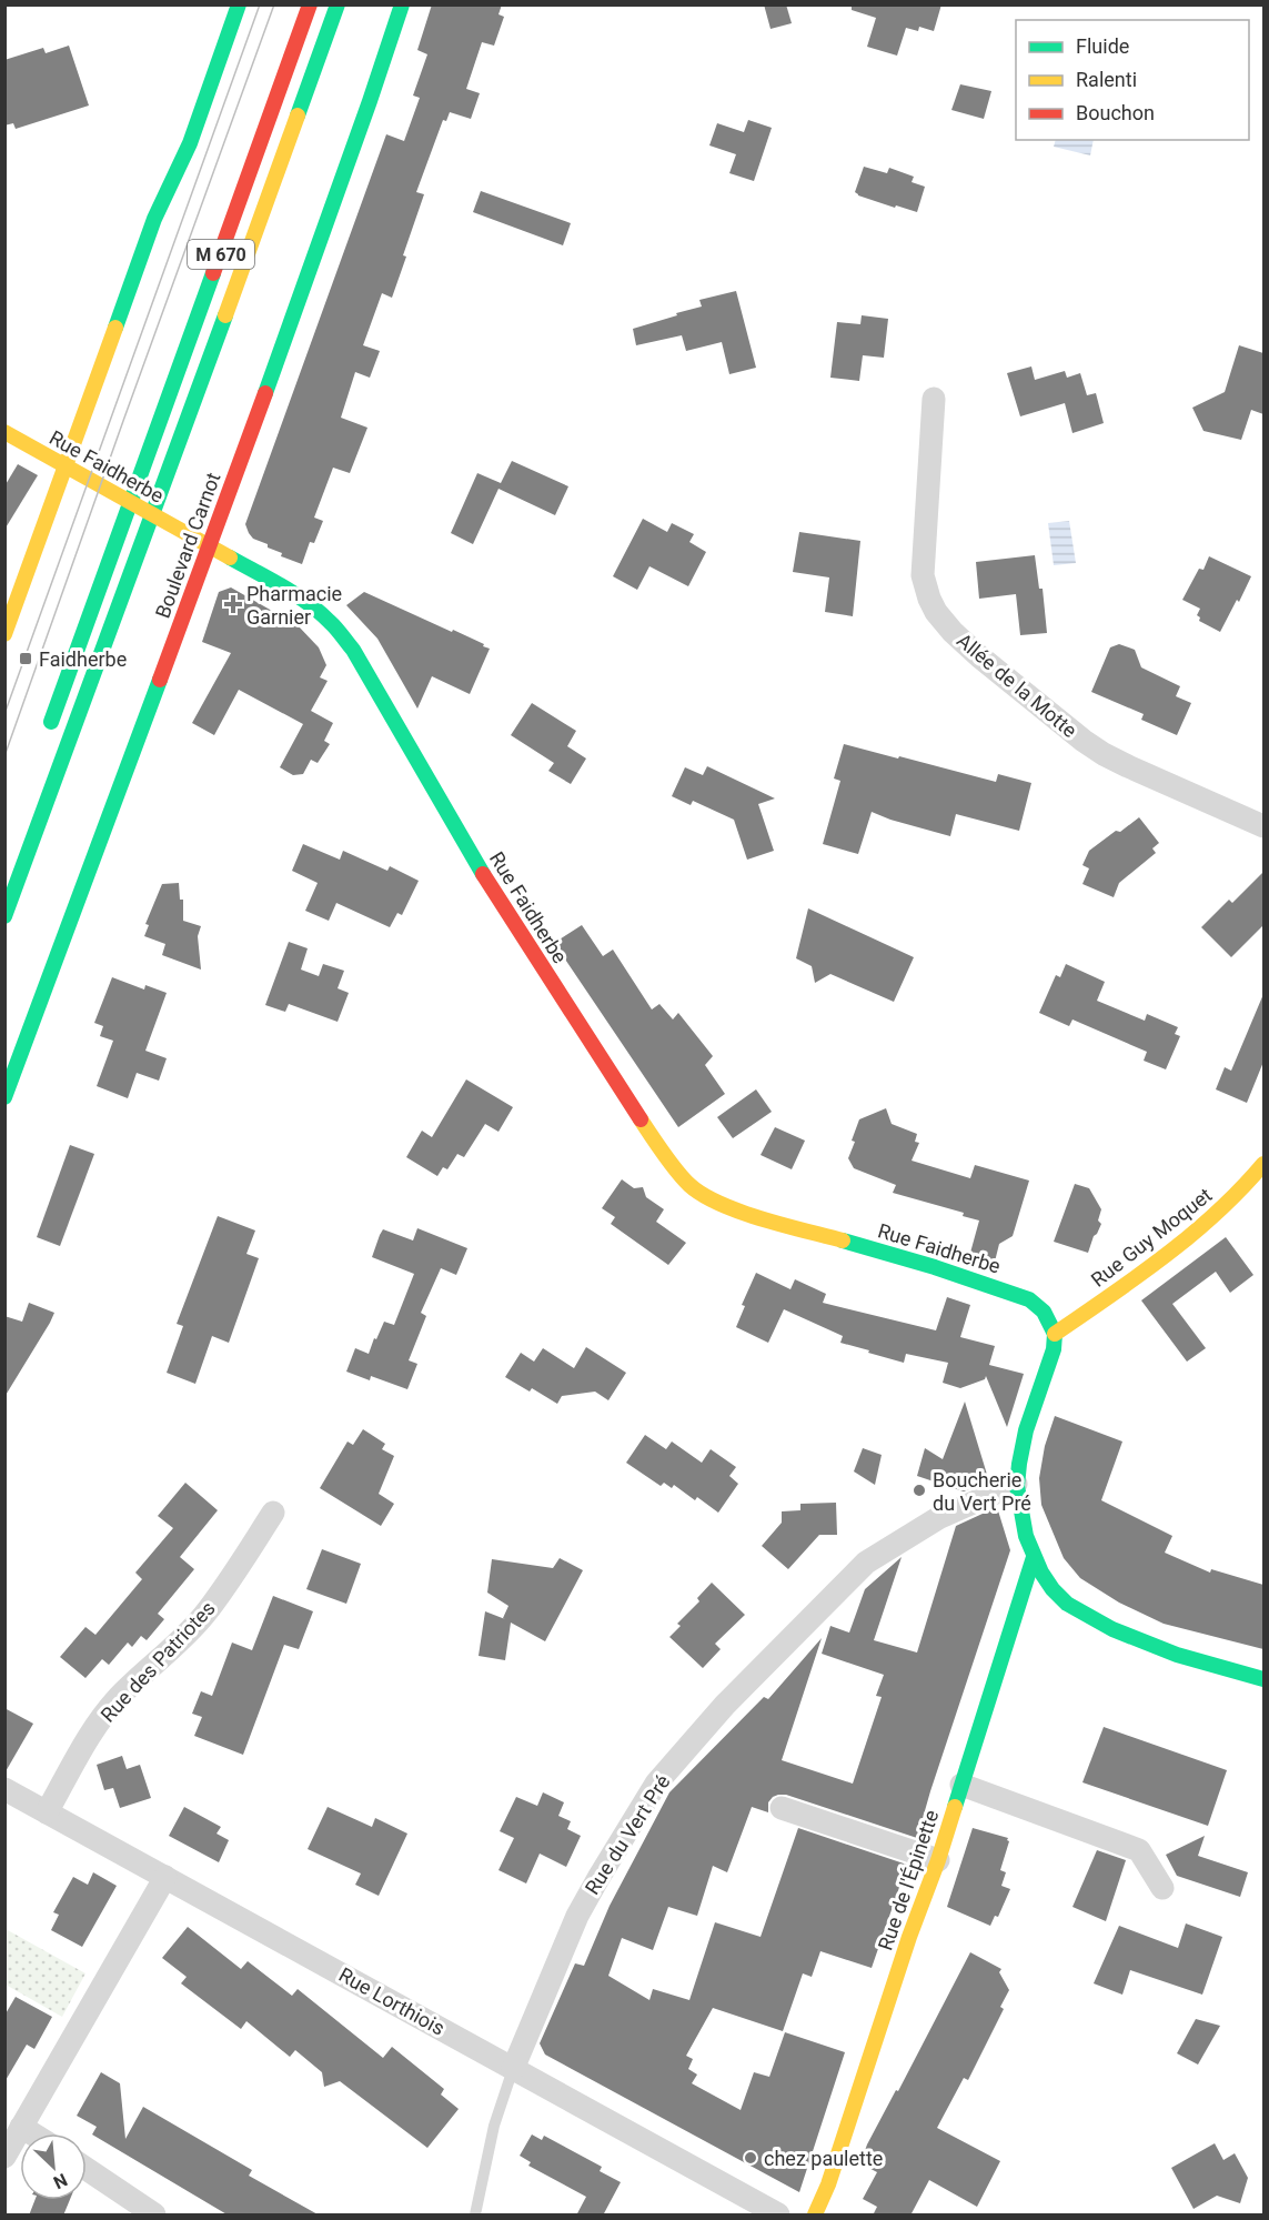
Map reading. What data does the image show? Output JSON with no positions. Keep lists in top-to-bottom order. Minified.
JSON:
{"streets":{"street":["M 670","Rue Faidherbe","Boulevard Carnot","Allée de la Motte","Rue Guy Moquet","Rue des Patriotes","Rue du Vert Pré","Rue de l'Épinette","Rue Lorthiois"]},"crossings":[["M 670","Rue Faidherbe"],["Rue Faidherbe","Boulevard Carnot"],["Rue Faidherbe","Rue Guy Moquet"],["Rue des Patriotes","Rue Lorthiois"],["Rue du Vert Pré","Rue Lorthiois"]],"places":{"health":["Pharmacie Garnier"],"transit":["Faidherbe"],"other":["Boucherie du Vert Pré","chez paulette"]},"legend":["Fluide","Ralenti","Bouchon"],"north":"bottom right"}
